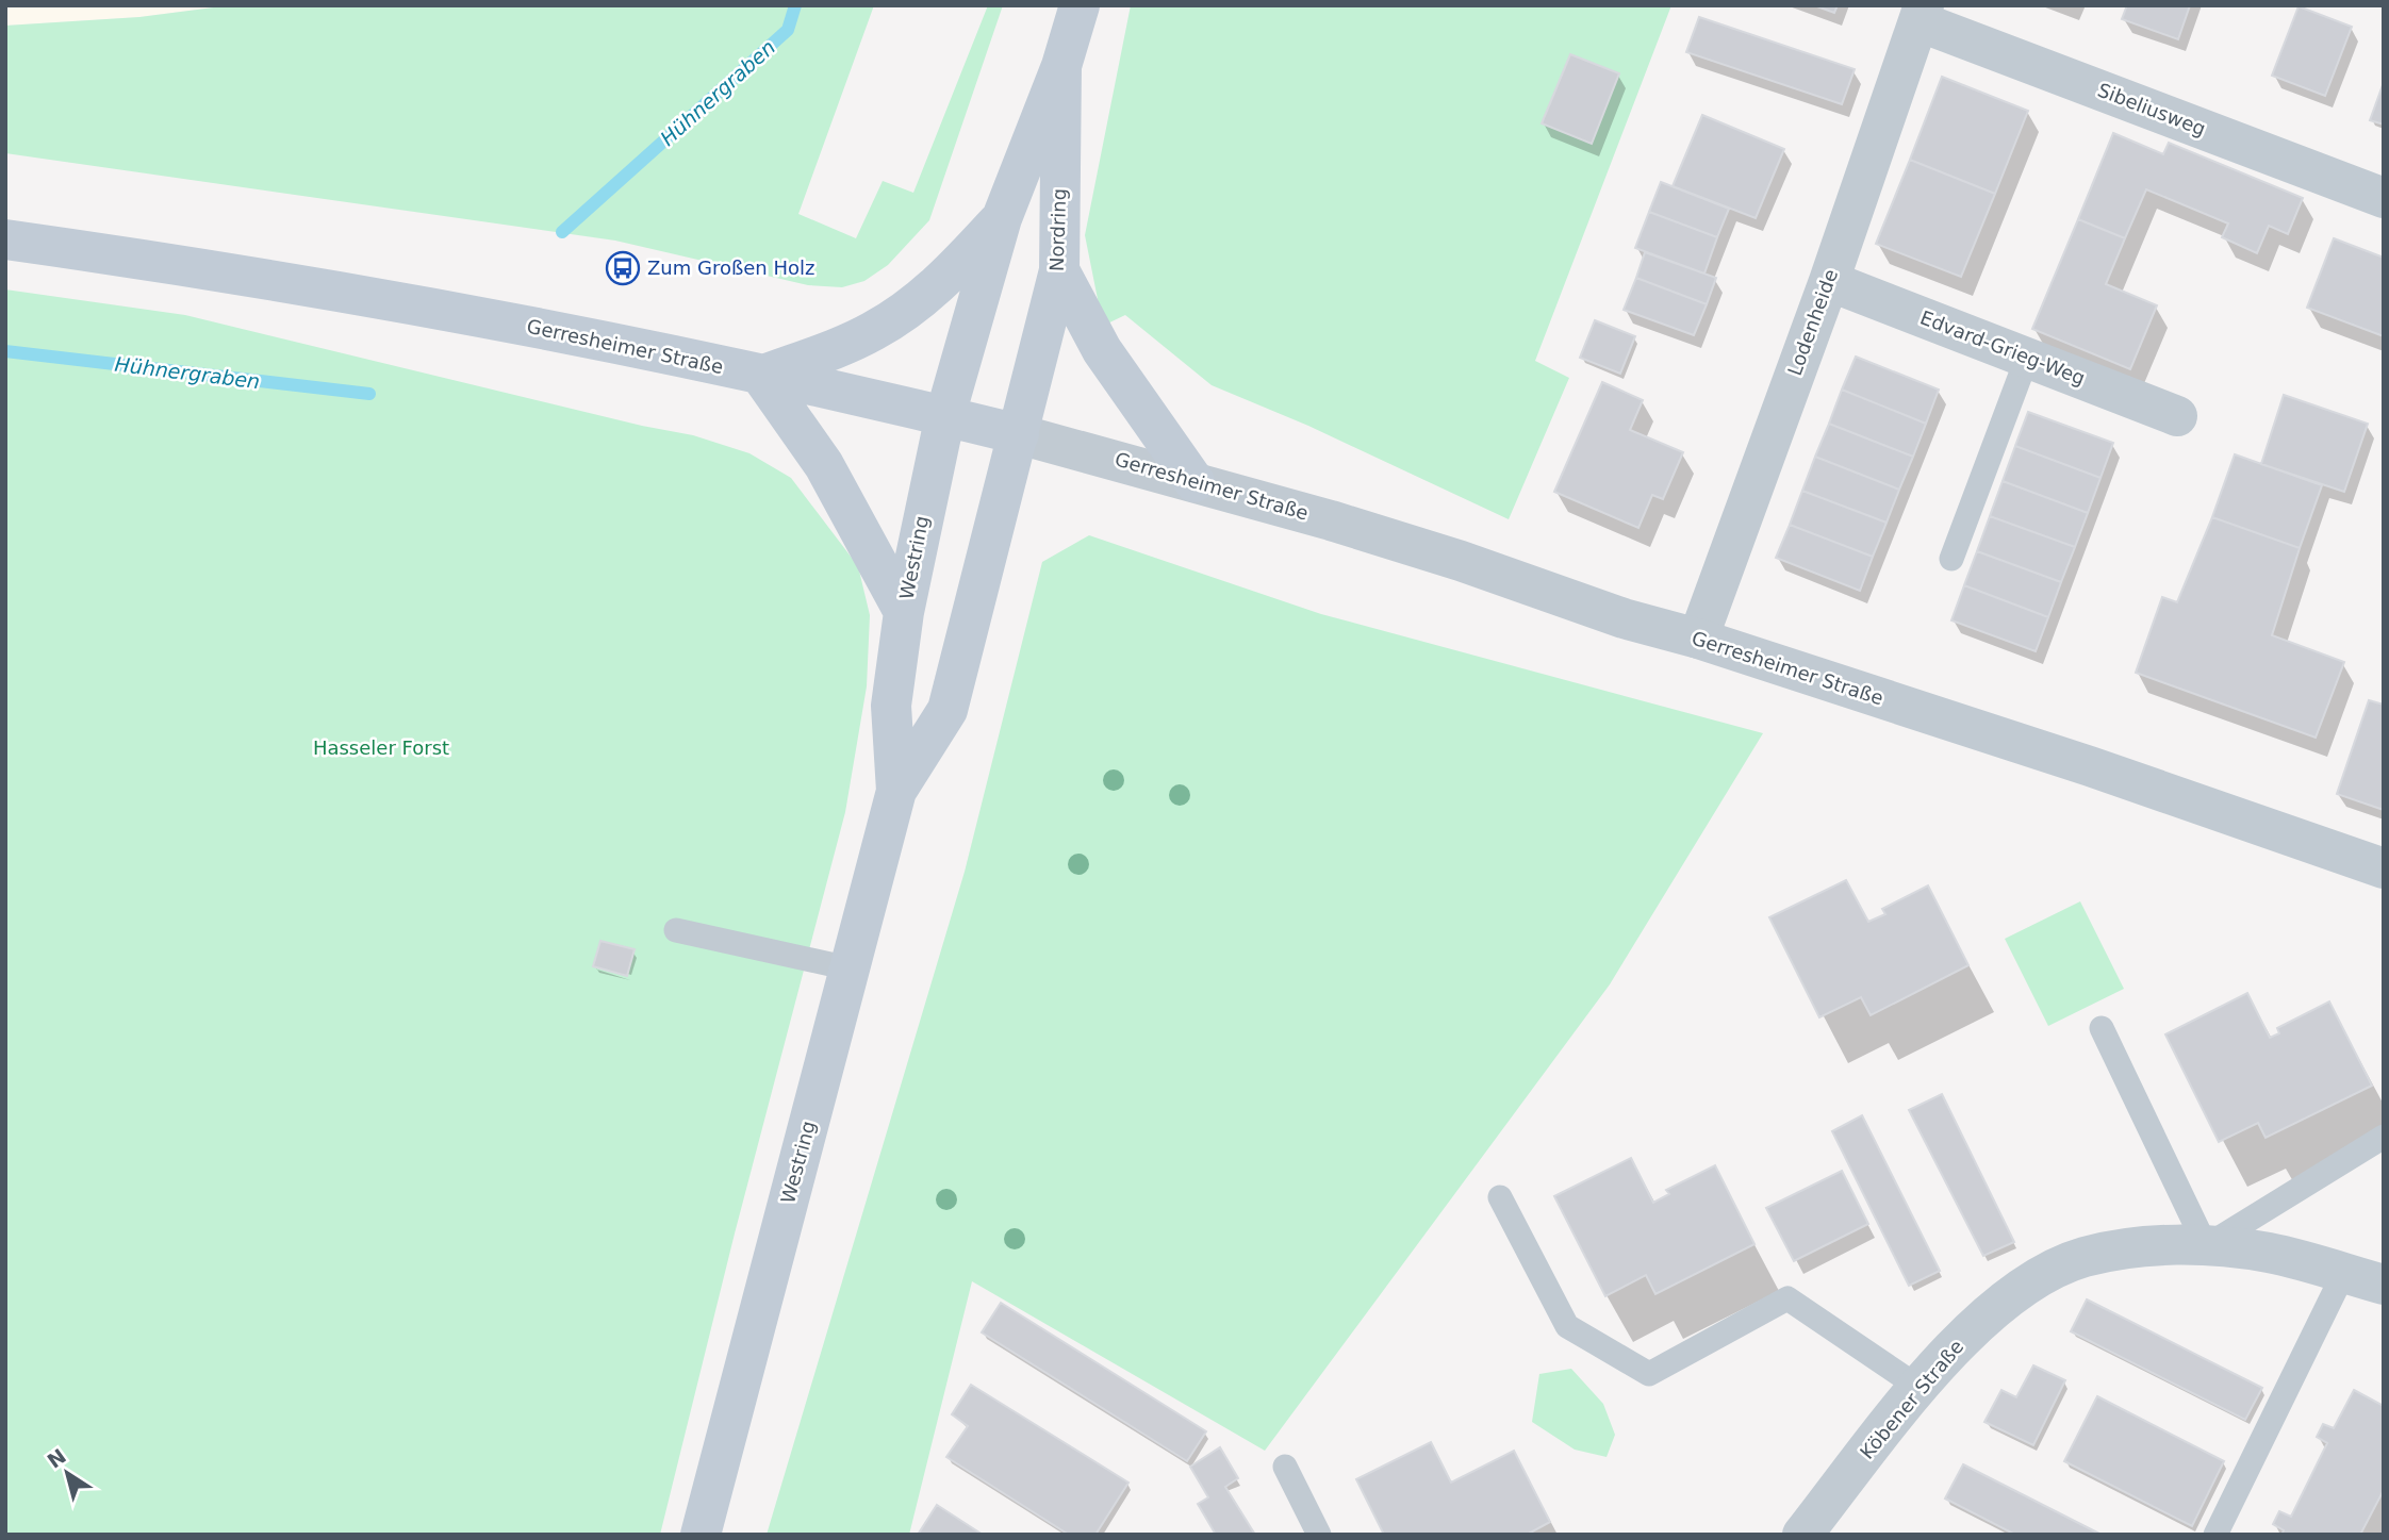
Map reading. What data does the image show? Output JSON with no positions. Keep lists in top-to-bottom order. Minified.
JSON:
{"streets":{"main road":["Nordring","Gerresheimer Straße","Westring"],"street":["Sibeliusweg","Lodenheide","Edvard-Grieg-Weg","Köbener Straße"]},"crossings":[["Sibeliusweg","Lodenheide"],["Nordring","Gerresheimer Straße"],["Nordring","Westring"],["Lodenheide","Gerresheimer Straße"],["Lodenheide","Edvard-Grieg-Weg"],["Gerresheimer Straße","Westring"]],"water":["Hühnergraben"],"parks":["Hasseler Forst"],"places":{"bus stop":["Zum Großen Holz"]},"north":"top left"}
